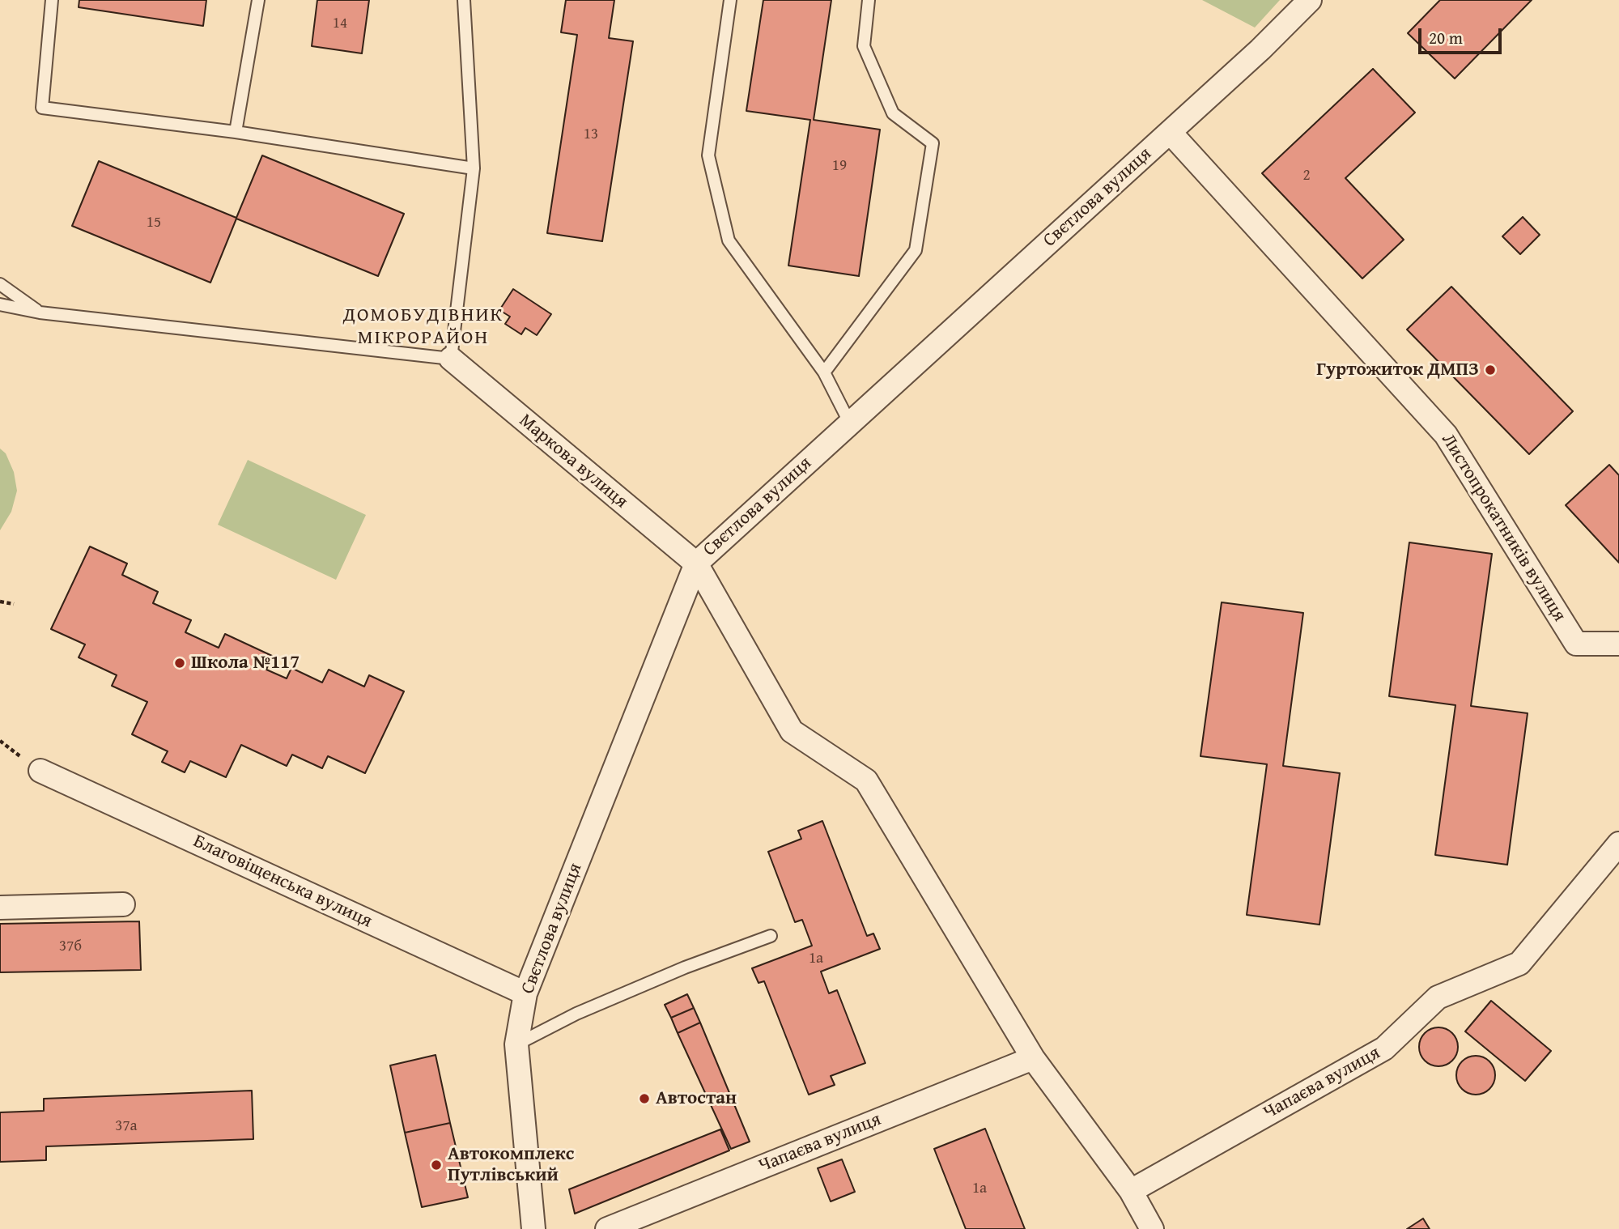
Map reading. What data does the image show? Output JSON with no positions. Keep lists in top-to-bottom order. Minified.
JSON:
{"streets":{"street":["Свєтлова вулиця","Маркова вулиця","Листопрокатників вулиця","Благовіщенська вулиця","Чапаєва вулиця"]},"crossings":[["Свєтлова вулиця","Маркова вулиця"],["Свєтлова вулиця","Листопрокатників вулиця"],["Свєтлова вулиця","Благовіщенська вулиця"]],"districts":["ДОМОБУДІВНИК МІКРОРАЙОН"],"places":["Гуртожиток ДМПЗ","Школа №117","Автостан","Автокомплекс Путлівський"],"house_numbers":["14","13","19","2","15","37б","1а","37а","1а"],"scale_bar":"20 m"}
